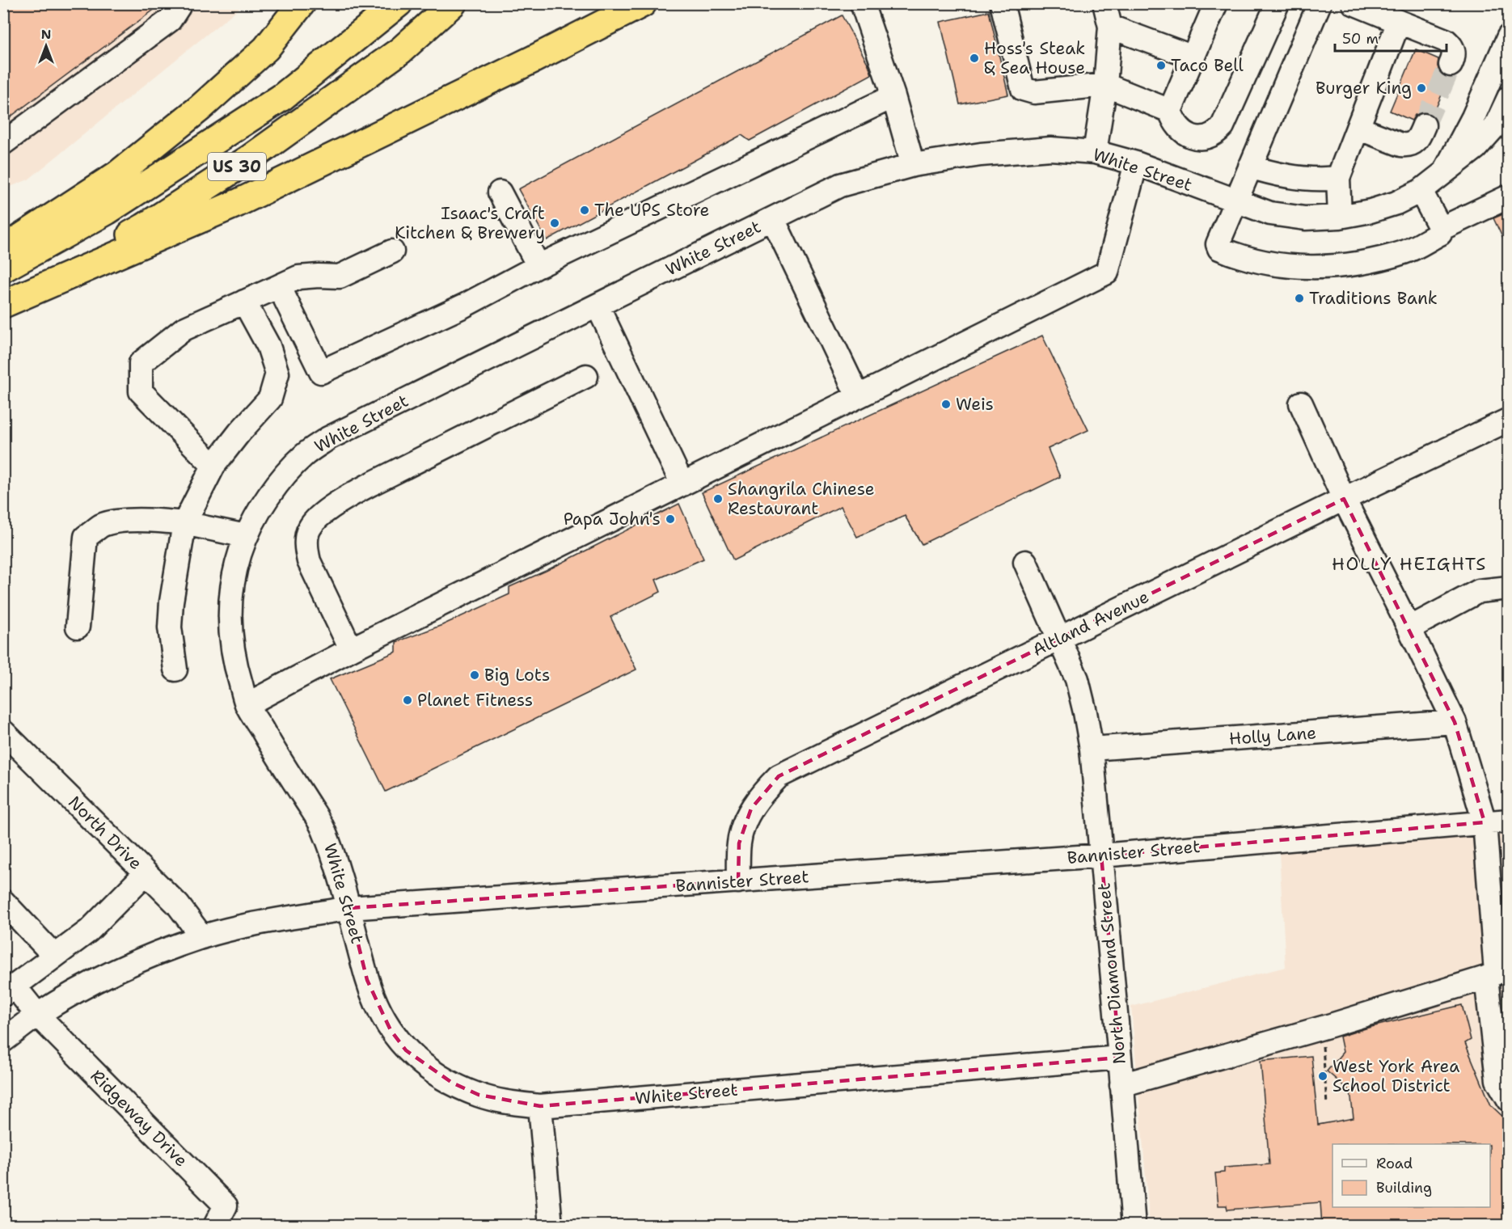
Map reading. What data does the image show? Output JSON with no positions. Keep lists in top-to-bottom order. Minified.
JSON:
{"streets":{"highway":["US 30"],"street":["White Street","Altland Avenue","Holly Lane","North Drive","Bannister Street","North Diamond Street","Ridgeway Drive"]},"crossings":[["White Street","Bannister Street"],["White Street","North Diamond Street"],["Altland Avenue","Bannister Street"],["Altland Avenue","North Diamond Street"],["Holly Lane","North Diamond Street"],["North Drive","Bannister Street"],["Bannister Street","North Diamond Street"],["Bannister Street","Ridgeway Drive"]],"districts":["HOLLY HEIGHTS"],"places":["Hoss's Steak & Sea House","Taco Bell","Burger King","The UPS Store","Isaac's Craft Kitchen & Brewery","Traditions Bank","Weis","Shangrila Chinese Restaurant","Papa John's","Big Lots","Planet Fitness","West York Area School District"],"legend":["Road","Building"],"scale_bar":"50 m","north":"top"}
